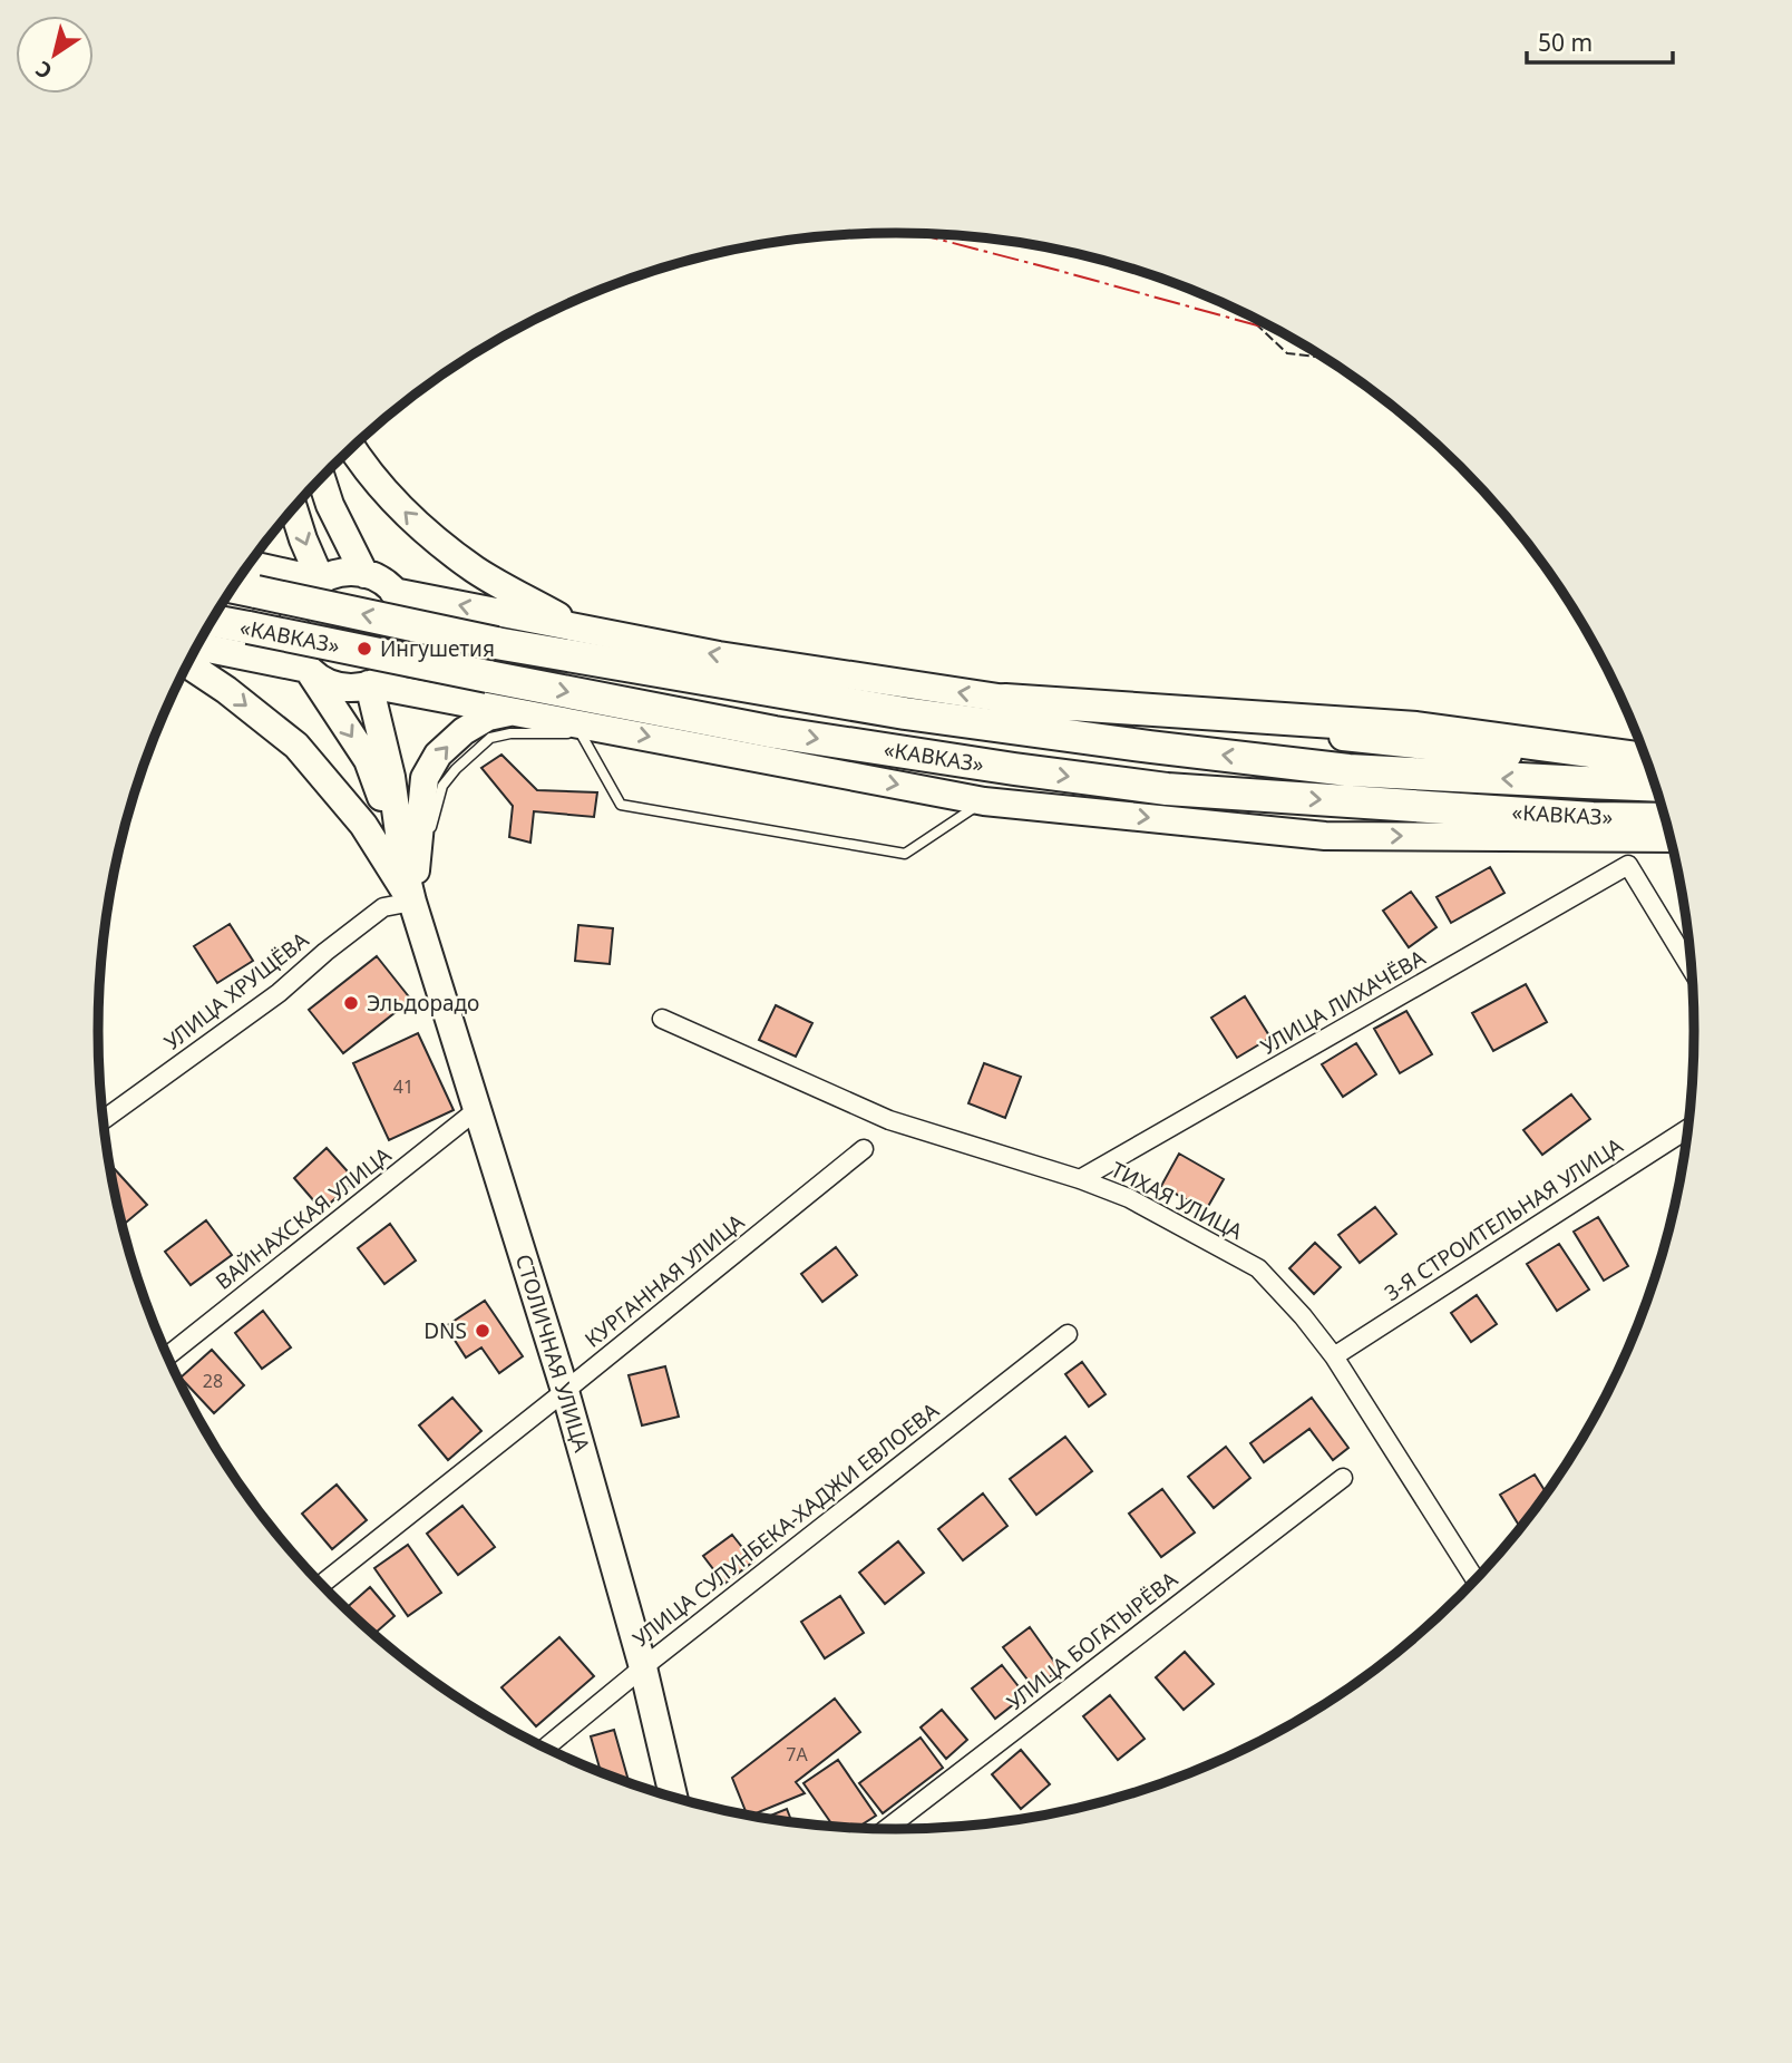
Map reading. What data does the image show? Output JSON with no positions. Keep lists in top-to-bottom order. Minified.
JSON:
{"streets":{"highway":["«КАВКАЗ»"],"main road":["СТОЛИЧНАЯ УЛИЦА"],"street":["УЛИЦА ХРУЩЁВА","УЛИЦА ЛИХАЧЁВА","ТИХАЯ УЛИЦА","ВАЙНАХСКАЯ УЛИЦА","3-Я СТРОИТЕЛЬНАЯ УЛИЦА","КУРГАННАЯ УЛИЦА","УЛИЦА СУЛУНБЕКА-ХАДЖИ ЕВЛОЕВА","УЛИЦА БОГАТЫРЁВА"]},"crossings":[["УЛИЦА ХРУЩЁВА","СТОЛИЧНАЯ УЛИЦА"],["УЛИЦА ЛИХАЧЁВА","ТИХАЯ УЛИЦА"],["ТИХАЯ УЛИЦА","3-Я СТРОИТЕЛЬНАЯ УЛИЦА"],["ВАЙНАХСКАЯ УЛИЦА","СТОЛИЧНАЯ УЛИЦА"],["КУРГАННАЯ УЛИЦА","СТОЛИЧНАЯ УЛИЦА"],["СТОЛИЧНАЯ УЛИЦА","УЛИЦА СУЛУНБЕКА-ХАДЖИ ЕВЛОЕВА"]],"places":["Ингушетия","Эльдорадо","DNS"],"house_numbers":["41","28","7А"],"scale_bar":"50 m","north":"bottom left"}
